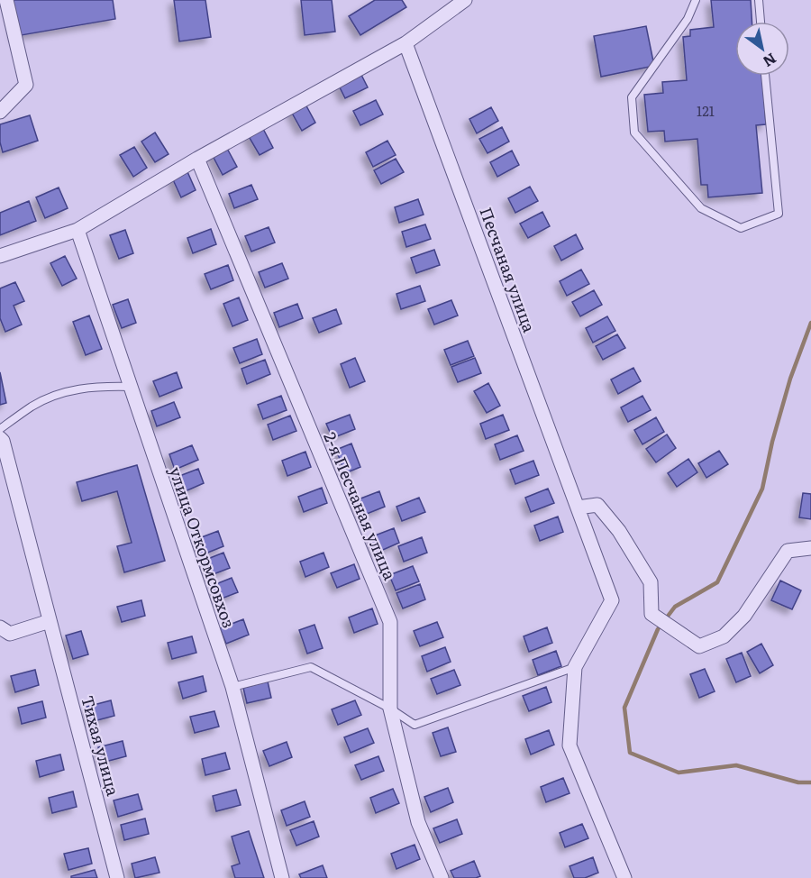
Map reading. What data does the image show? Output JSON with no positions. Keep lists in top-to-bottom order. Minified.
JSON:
{"streets":{"street":["Песчаная улица","2-я Песчаная улица","улица Откормсовхоз","Тихая улица"]},"house_numbers":["121"],"north":"bottom right"}
